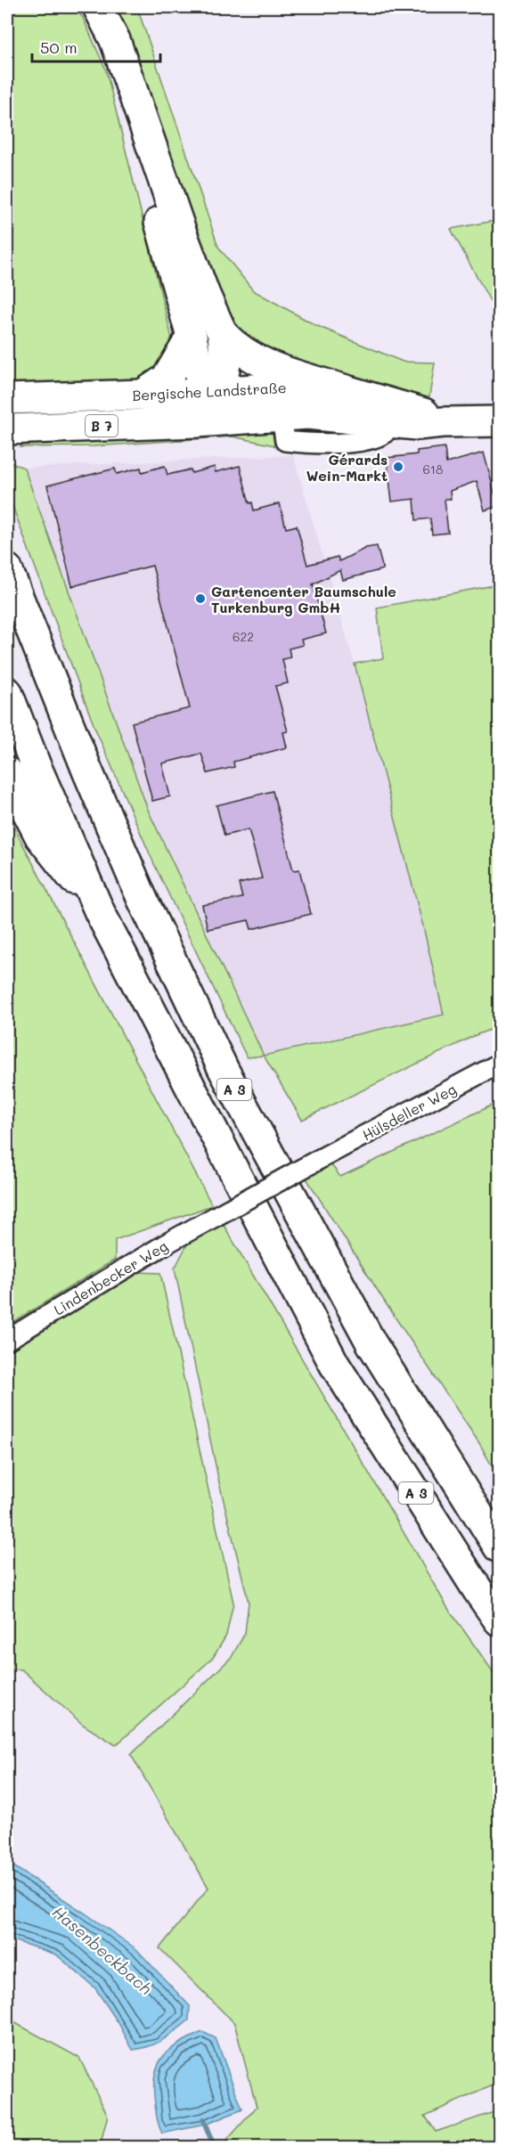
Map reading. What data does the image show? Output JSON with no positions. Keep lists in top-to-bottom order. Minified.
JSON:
{"streets":{"main road":["Bergische Landstraße","B 7","A 3"],"street":["Hülsdeller Weg","Lindenbecker Weg"]},"crossings":[["Hülsdeller Weg","Lindenbecker Weg"]],"water":["Hasenbeckbach"],"places":["Gérards Wein-Markt","Gartencenter Baumschule Turkenburg GmbH"],"house_numbers":["618","622"],"scale_bar":"50 m"}
